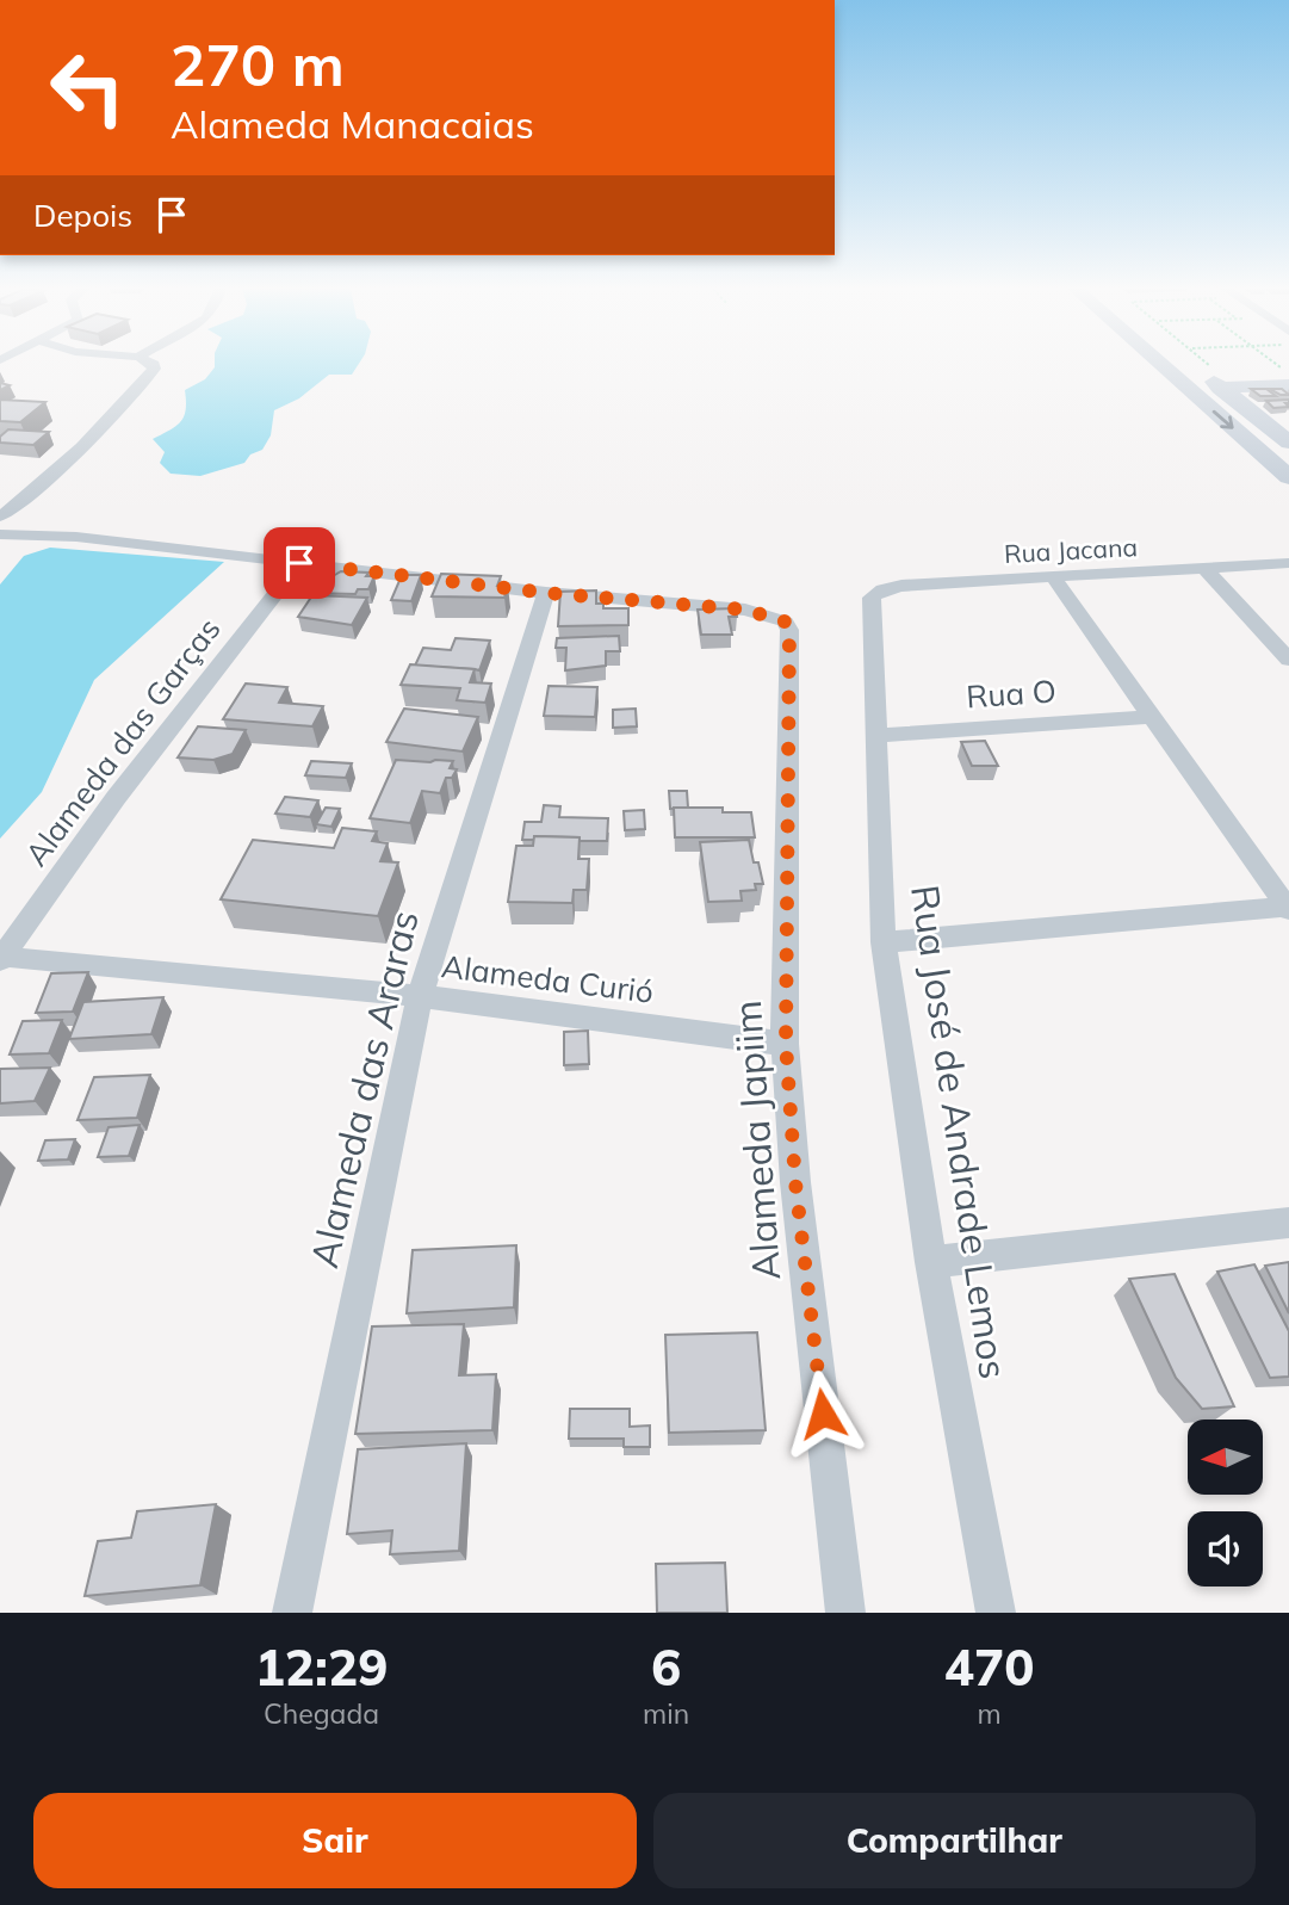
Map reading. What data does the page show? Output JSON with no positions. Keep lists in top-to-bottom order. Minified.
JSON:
{"streets":{"street":["Rua Jacana","Rua O","Alameda das Garças","Alameda Curió","Alameda das Araras","Rua José de Andrade Lemos","Alameda Japiim"]},"crossings":[["Rua Jacana","Rua José de Andrade Lemos"],["Rua O","Rua José de Andrade Lemos"],["Alameda das Garças","Alameda Curió"],["Alameda Curió","Alameda das Araras"],["Alameda Curió","Alameda Japiim"],["Alameda das Araras","Alameda Japiim"]],"north":"left","page":{"turn":["270 m","Alameda Manacaias"],"then":"Depois","eta":["12:29","Chegada","6","min","470","m"],"buttons":["Sair","Compartilhar"]}}
